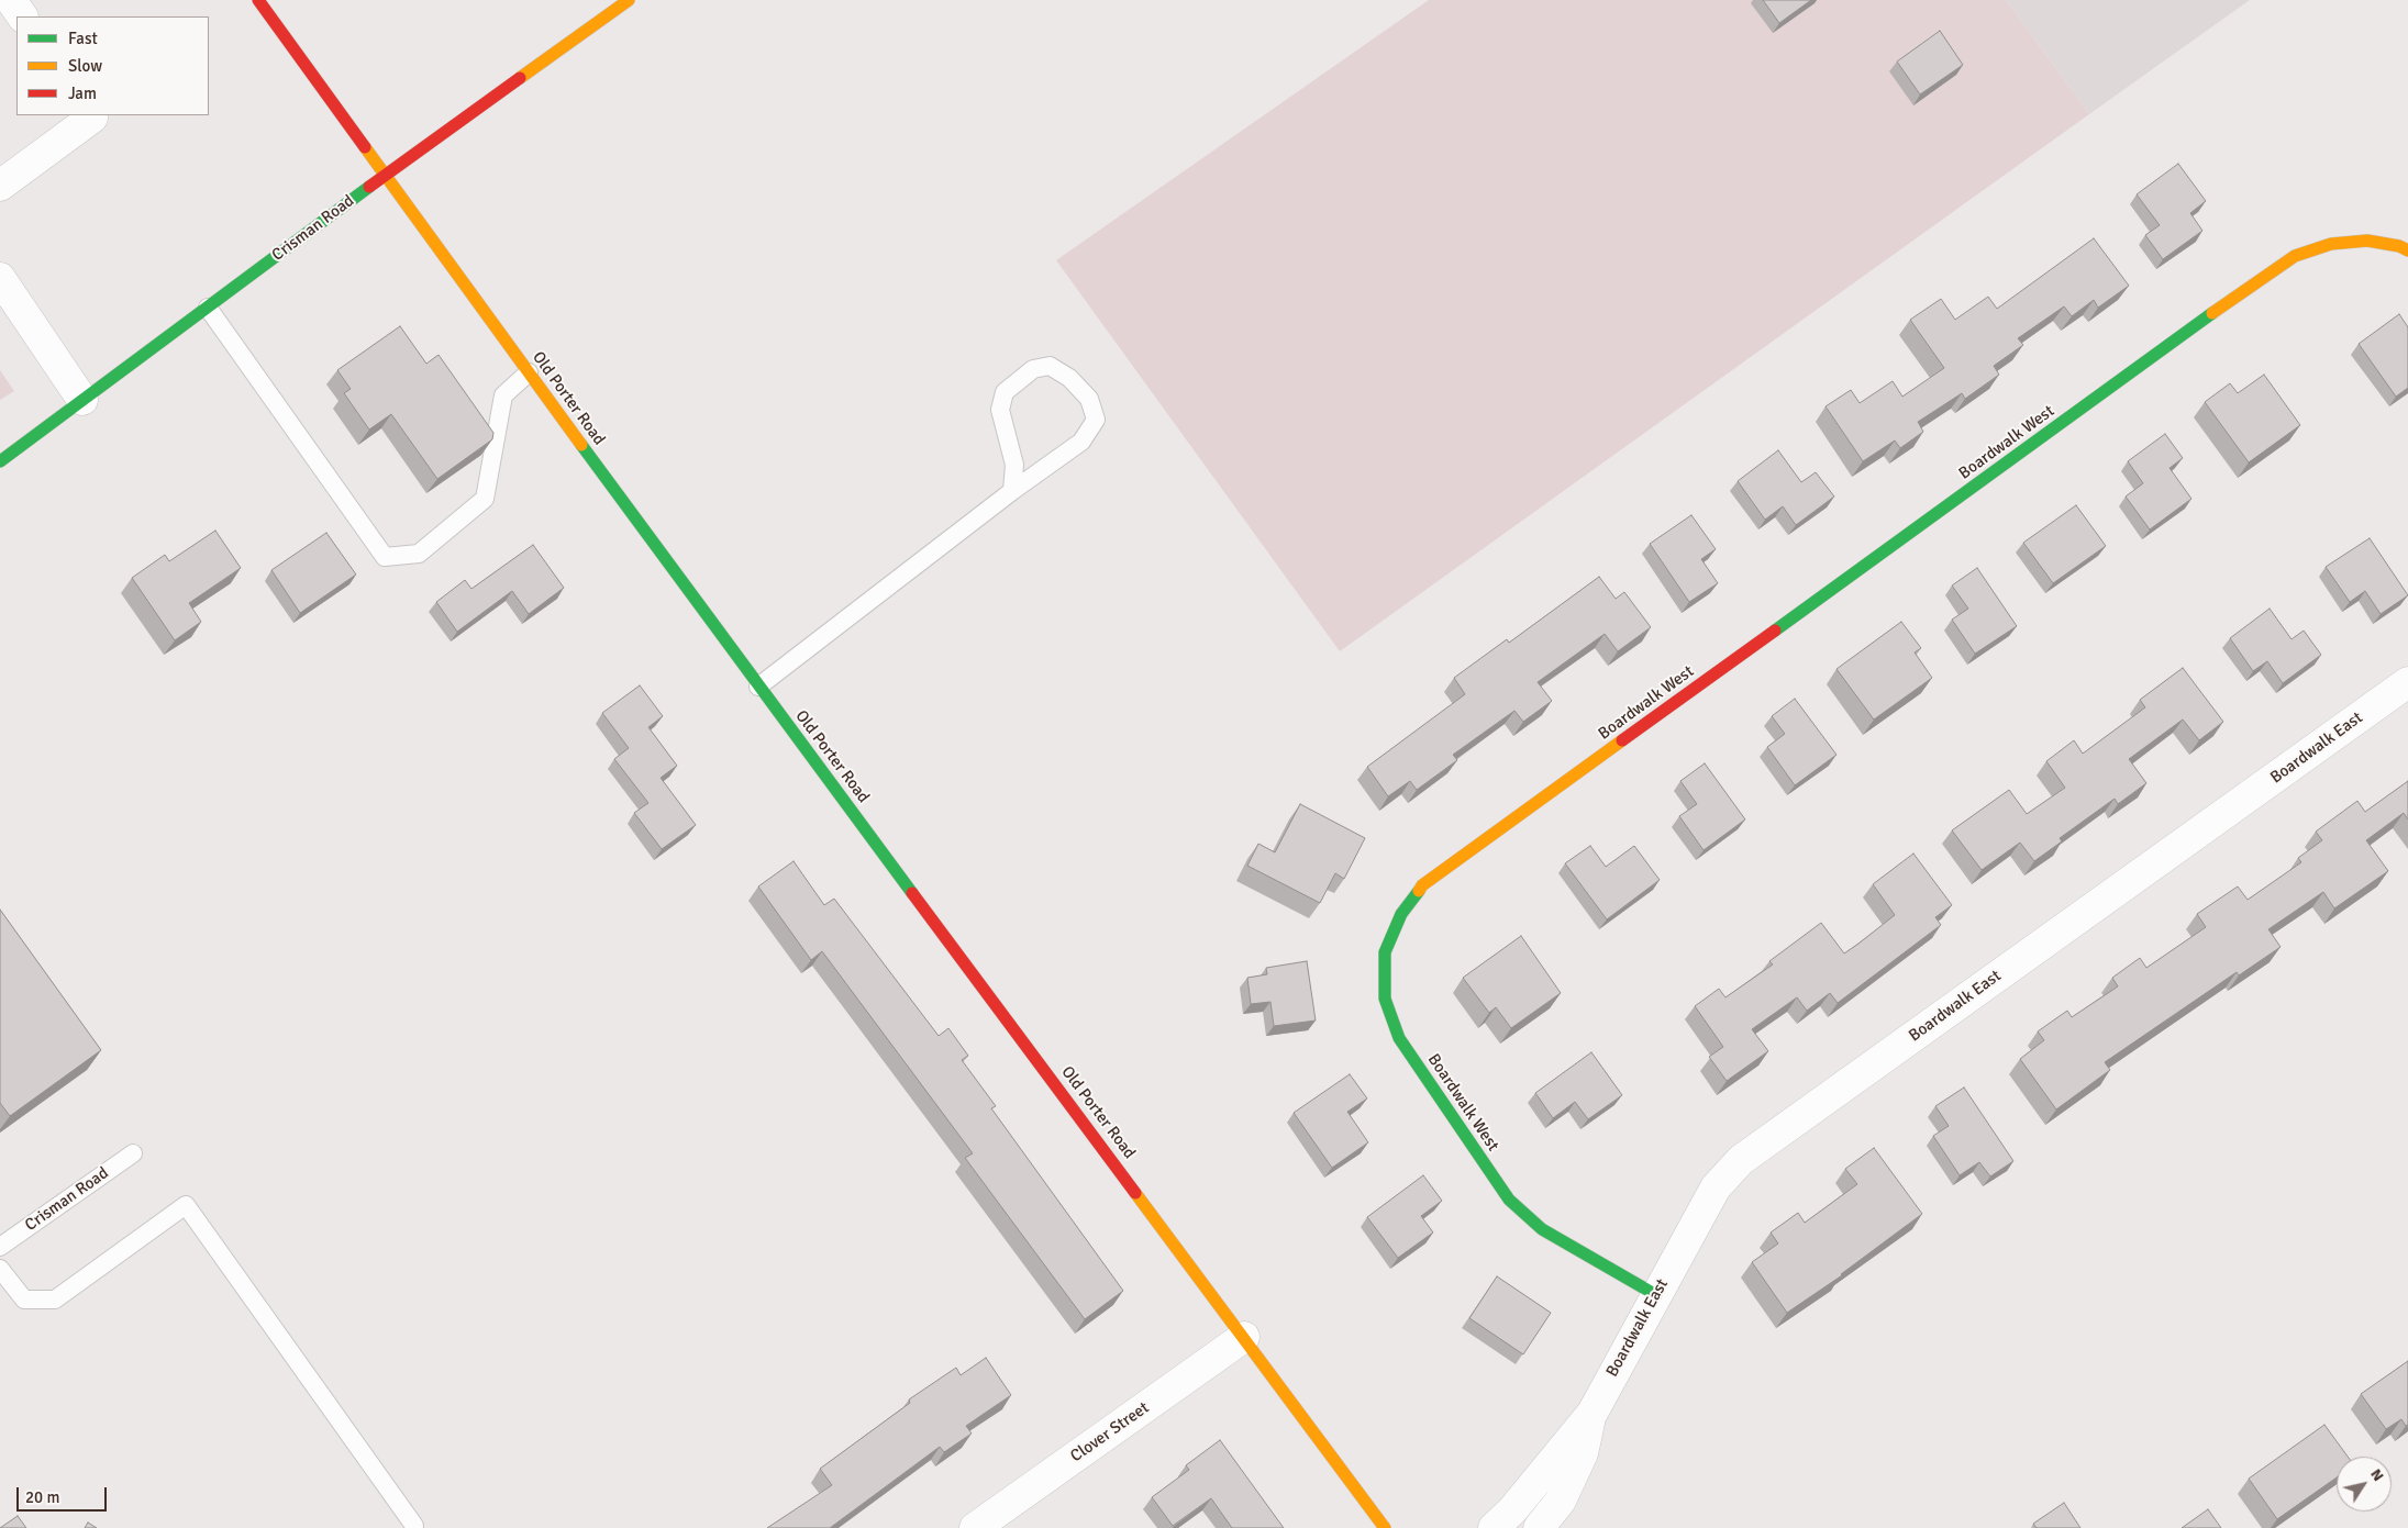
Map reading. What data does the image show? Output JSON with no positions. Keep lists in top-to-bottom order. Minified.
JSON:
{"streets":{"street":["Crisman Road","Old Porter Road","Boardwalk West","Boardwalk East","Clover Street"]},"crossings":[["Crisman Road","Old Porter Road"],["Old Porter Road","Clover Street"],["Boardwalk West","Boardwalk East"]],"legend":["Fast","Slow","Jam"],"scale_bar":"20 m","north":"top right"}
